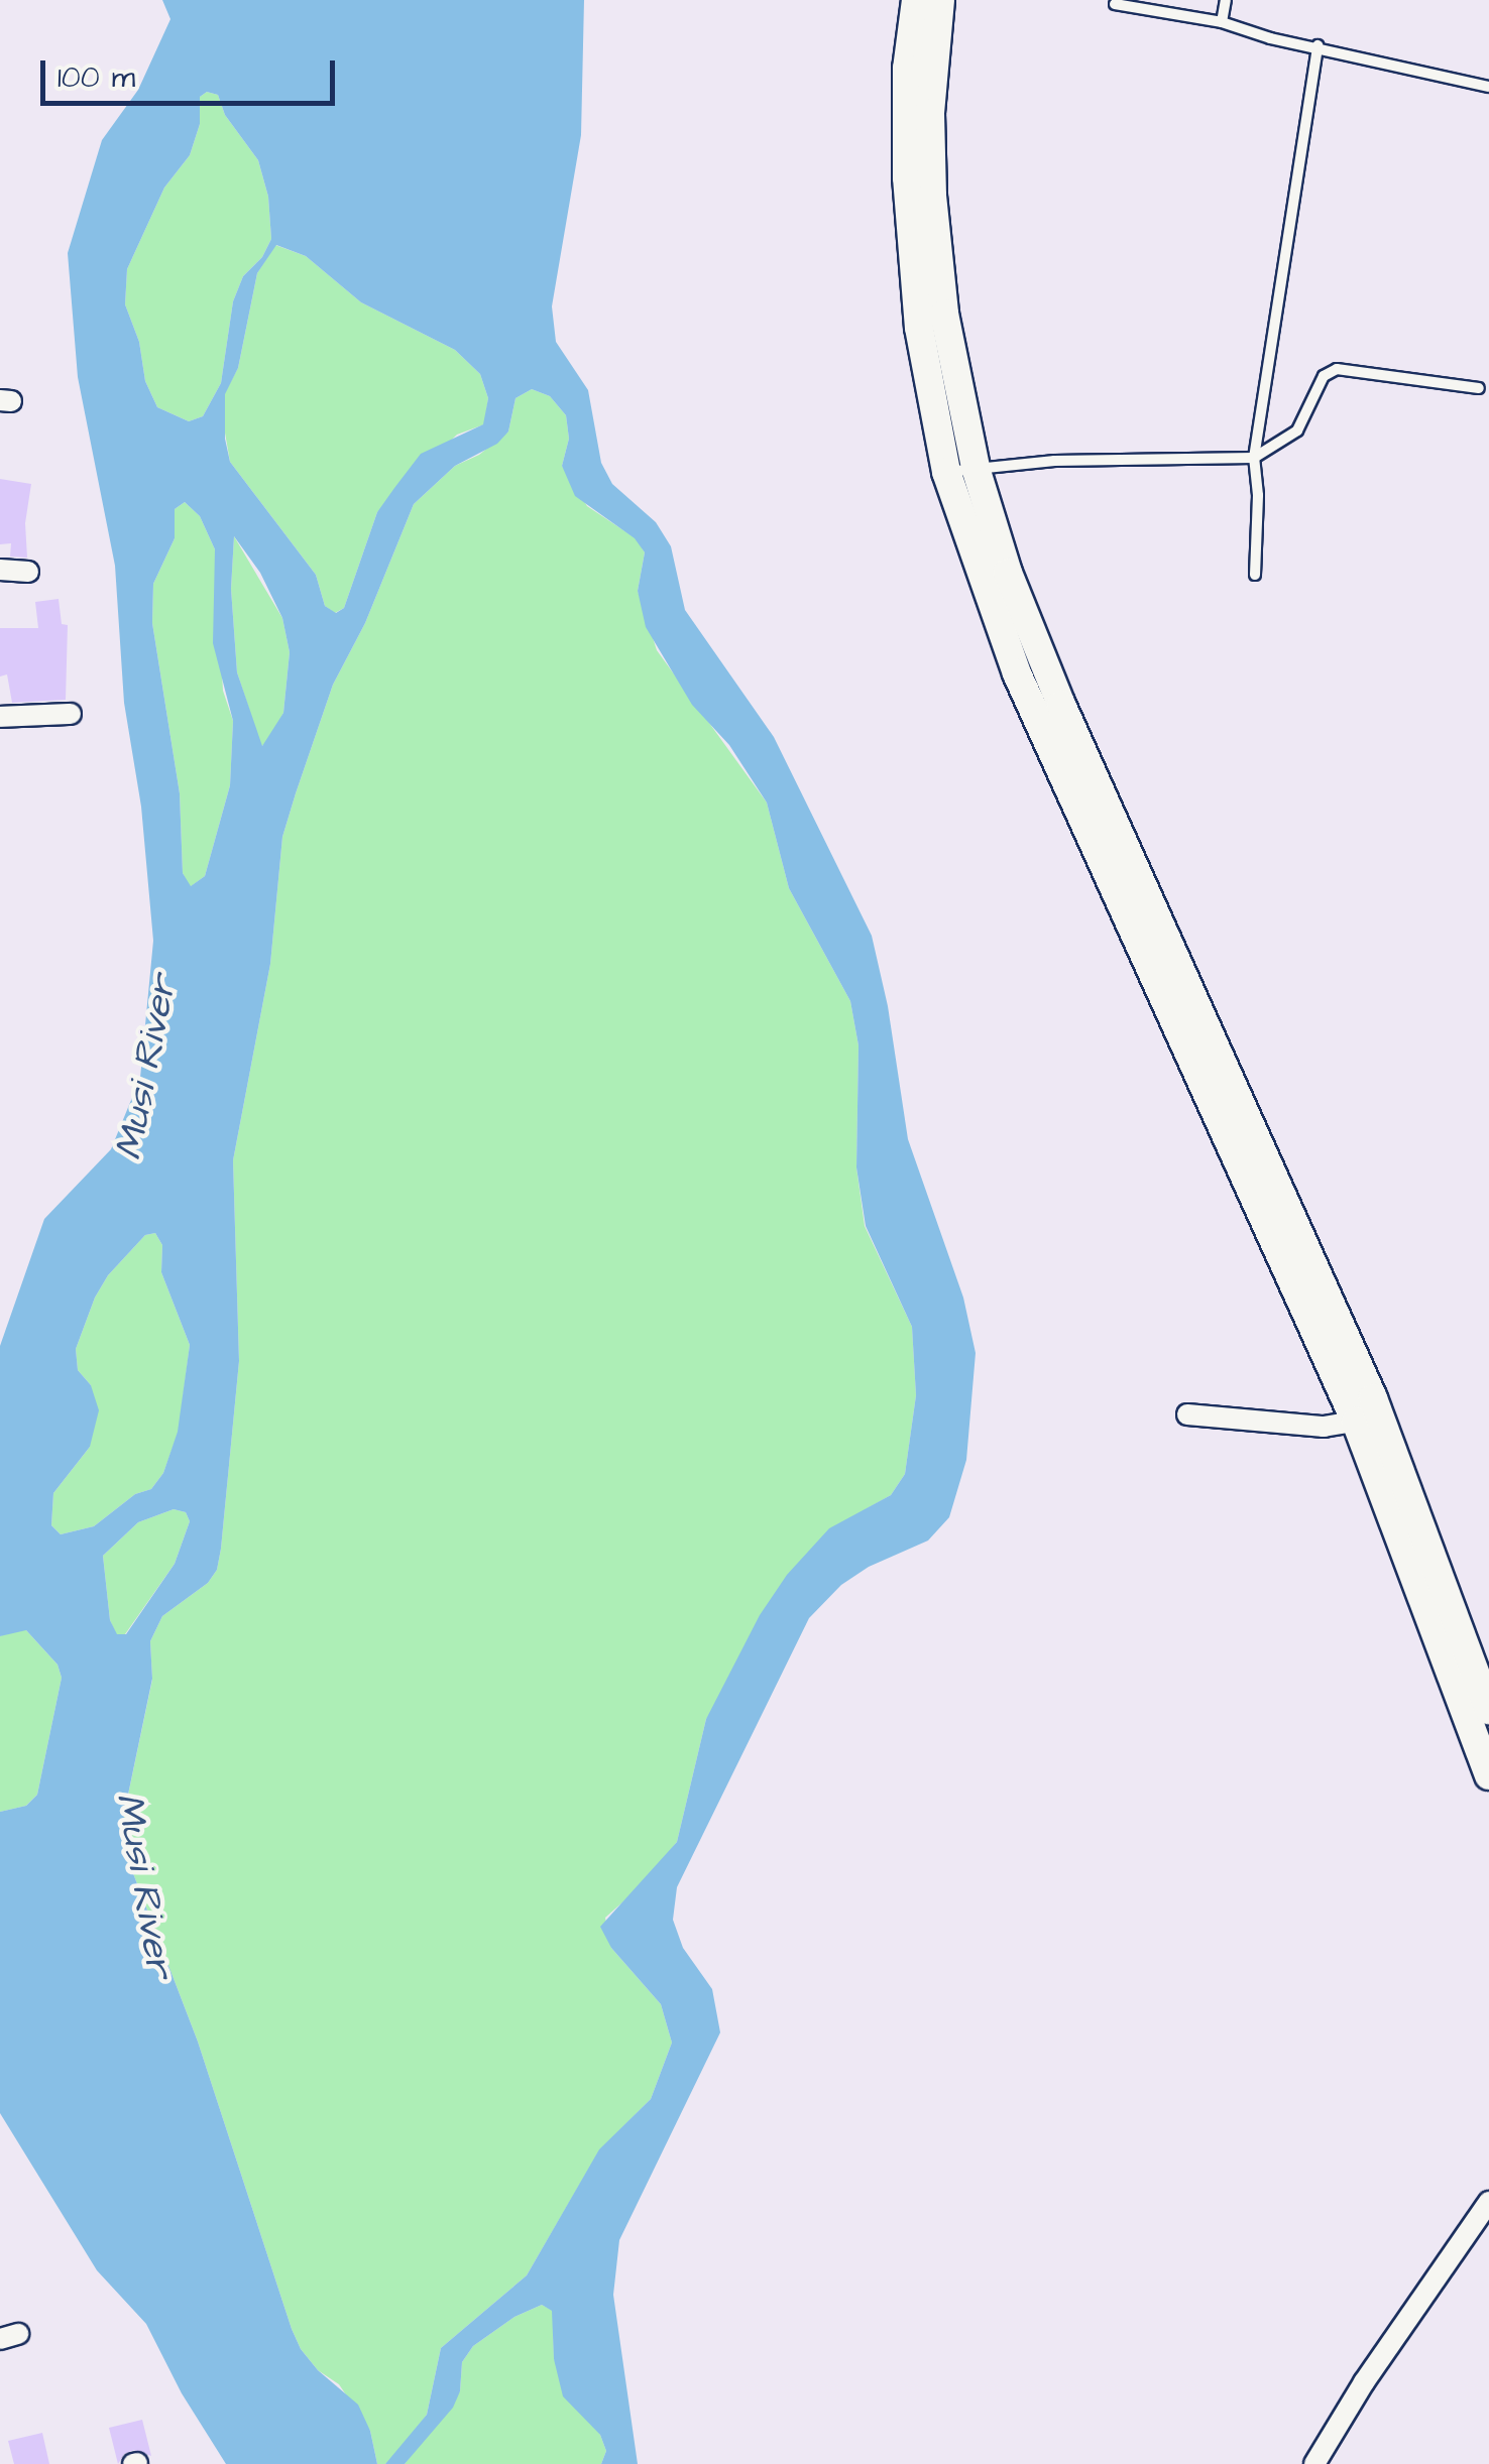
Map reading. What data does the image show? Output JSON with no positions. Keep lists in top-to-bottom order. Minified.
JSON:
{"water":["Musi River"],"scale_bar":"100 m"}
